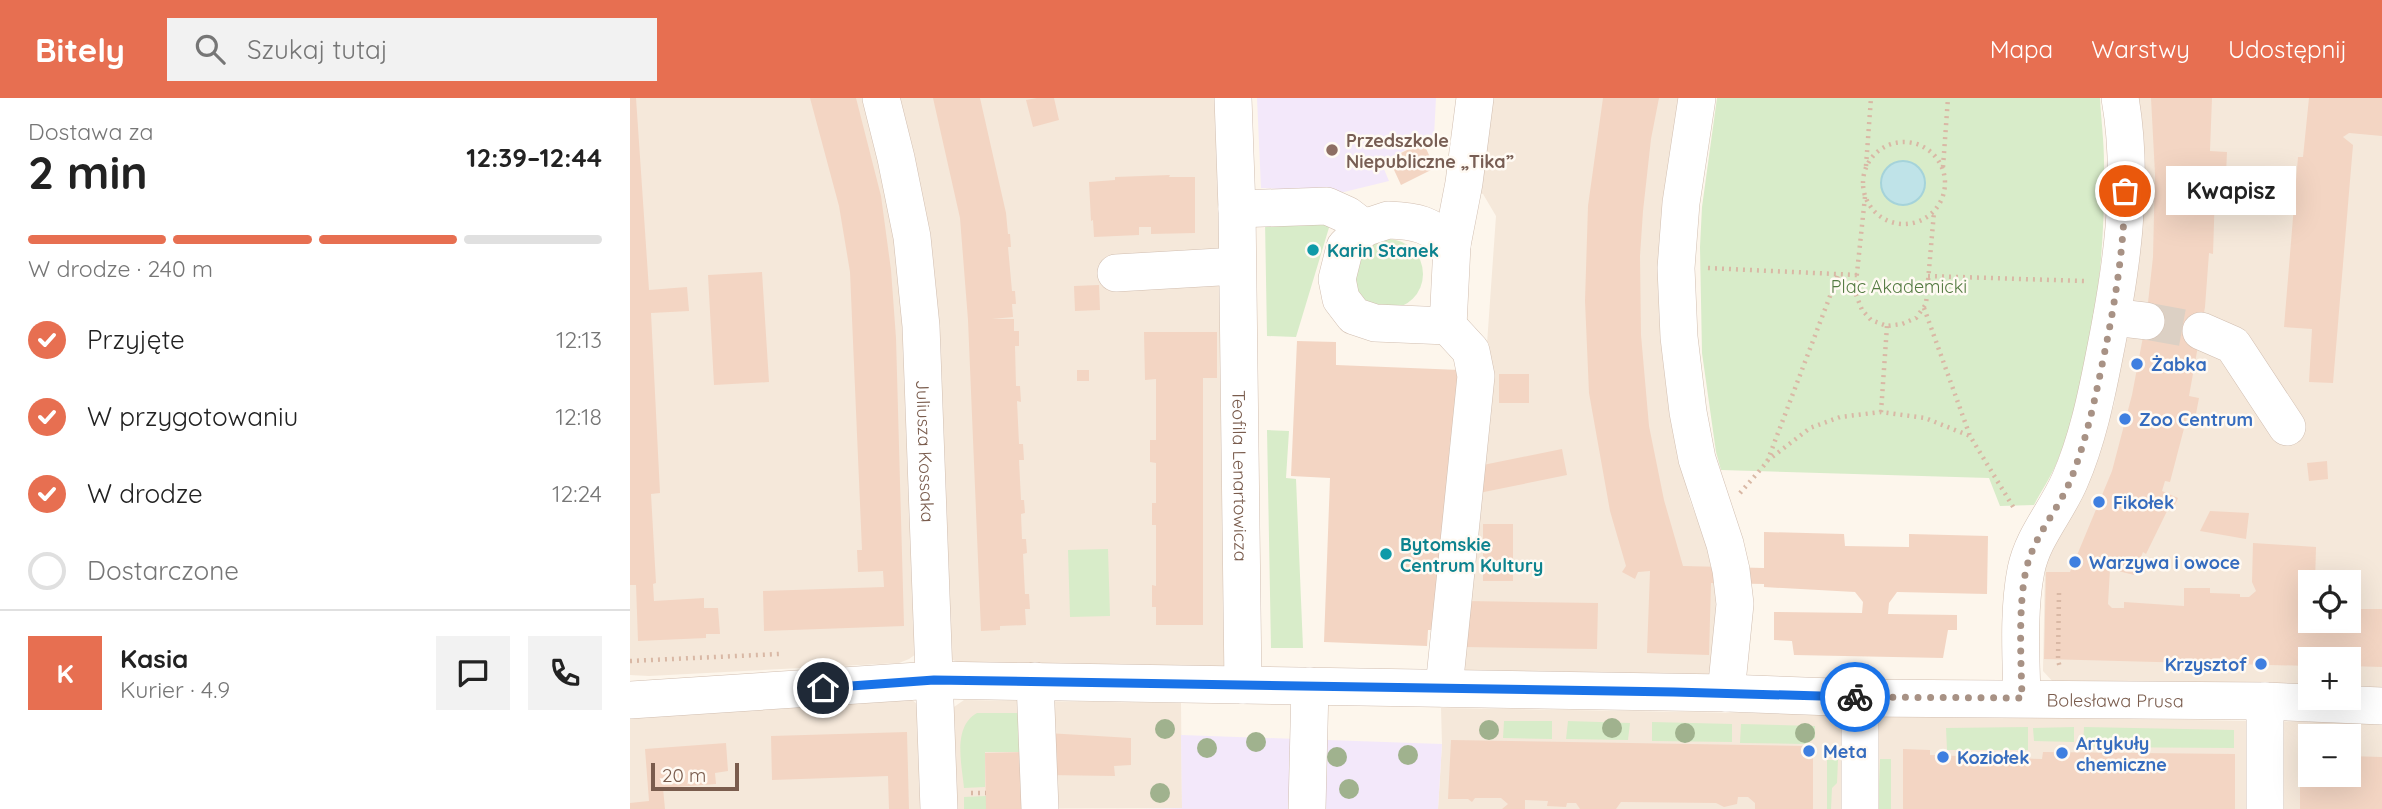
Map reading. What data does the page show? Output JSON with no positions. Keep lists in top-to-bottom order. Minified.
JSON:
{"streets":{"street":["Juliusza Kossaka","Teofila Lenartowicza","Bolesława Prusa"]},"crossings":[["Juliusza Kossaka","Bolesława Prusa"],["Teofila Lenartowicza","Bolesława Prusa"]],"parks":["Plac Akademicki"],"places":["Przedszkole Niepubliczne „Tika”","Kwapisz","Karin Stanek","Żabka","Zoo Centrum","Fikołek","Bytomskie Centrum Kultury","Warzywa i owoce","Krzysztof","Meta","Artykuły chemiczne","Koziołek"],"scale_bar":"20 m","page":{"header":"Bitely","search":"Szukaj tutaj","nav":["Mapa","Warstwy","Udostępnij"],"heading":["2 min","Dostawa za","12:39–12:44"],"panel":["Kasia","Kurier · 4.9"],"bubble":"Kwapisz","bar":"W drodze · 240 m","list":[["Przyjęte","12:13"],["W przygotowaniu","12:18"],["W drodze","12:24"],"Dostarczone"],"map_buttons":["+","−"],"round":"K","scale":"20 m"}}
